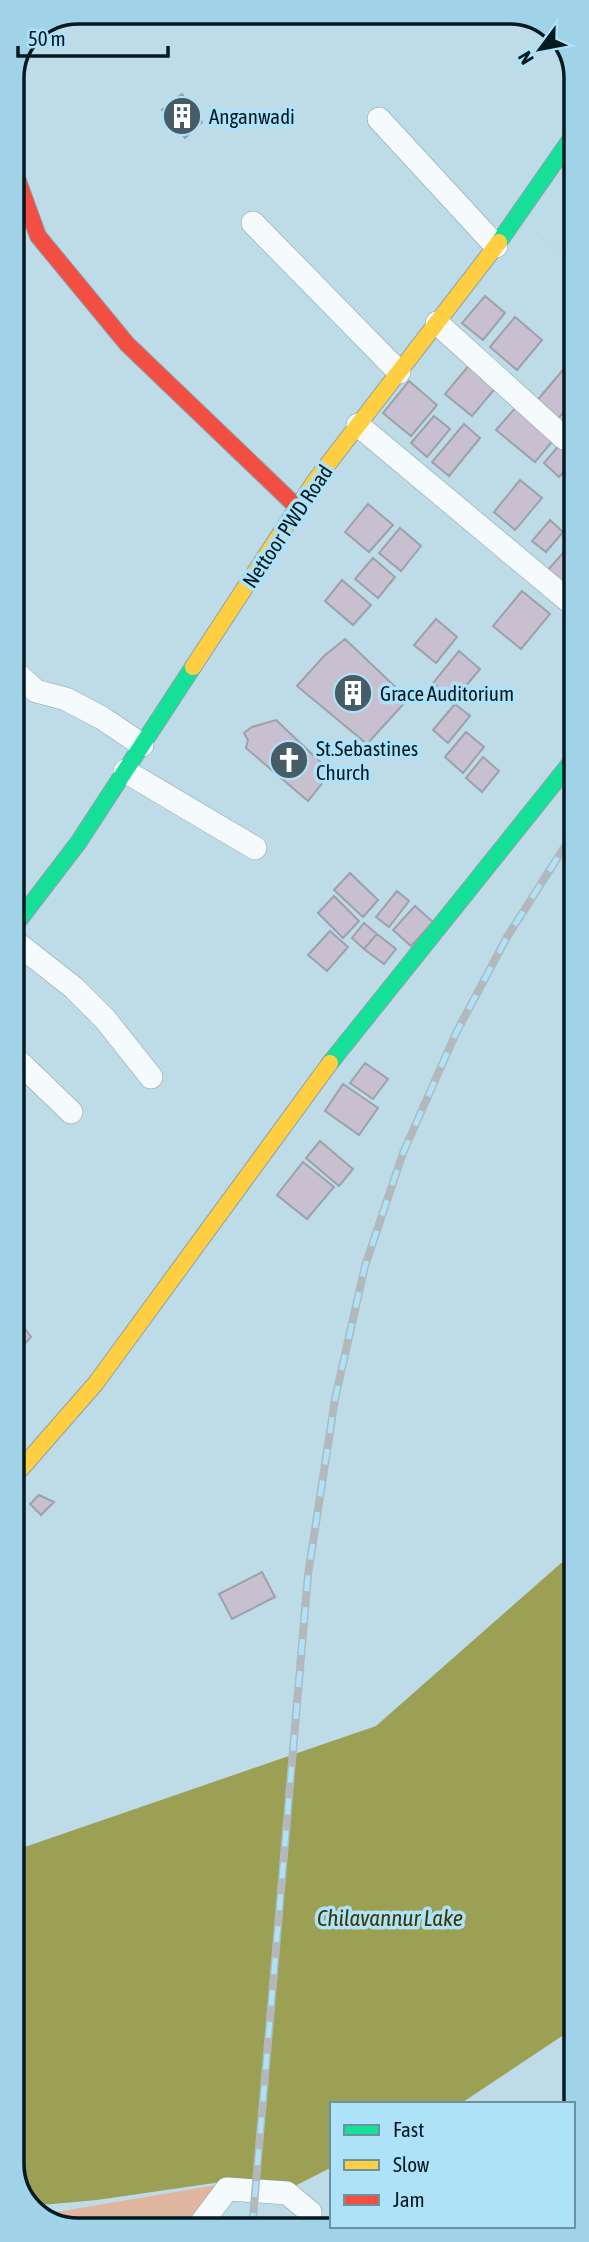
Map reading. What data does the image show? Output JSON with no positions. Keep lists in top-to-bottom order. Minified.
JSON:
{"streets":{"street":["Nettoor PWD Road"]},"water":["Chilavannur Lake"],"places":{"building":["Anganwadi","Grace Auditorium"],"church":["St.Sebastines Church"]},"legend":["Fast","Slow","Jam"],"scale_bar":"50 m","north":"bottom left"}
